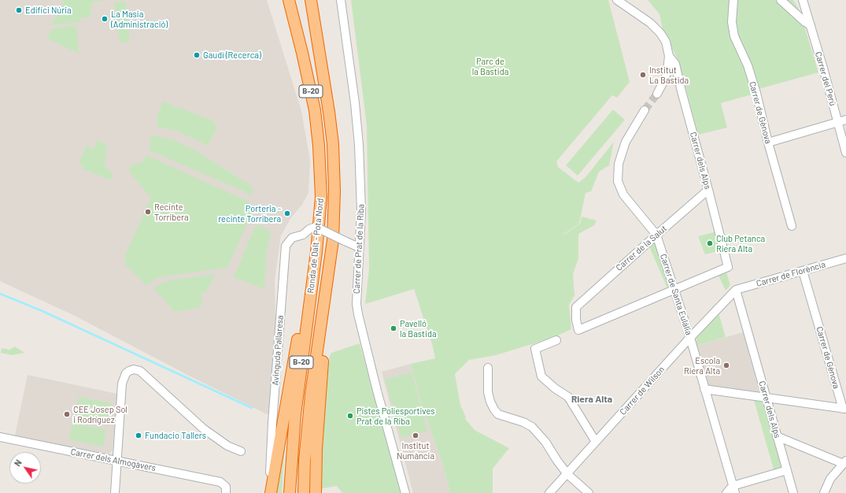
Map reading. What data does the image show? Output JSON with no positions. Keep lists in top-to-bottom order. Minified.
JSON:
{"streets":{"highway":["B-20","Ronda de Dalt - Pota Nord"],"street":["Carrer del Perú","Carrer de Gènova","Carrer dels Alps","Carrer de la Salut","Carrer de Prat de la Riba","Carrer de Florència","Carrer de Santa Eulália","Avinguda Pallaresa","Carrer de Wilson","Carrer dels Almogàvers"]},"crossings":[["Carrer de Gènova","Carrer de Florència"],["Carrer dels Alps","Carrer de la Salut"],["Carrer dels Alps","Carrer de Florència"],["Carrer dels Alps","Carrer de Santa Eulália"],["Carrer dels Alps","Carrer de Wilson"],["Ronda de Dalt - Pota Nord","Avinguda Pallaresa"],["Carrer de la Salut","Carrer de Santa Eulália"],["Carrer de Florència","Carrer de Wilson"],["Carrer de Santa Eulália","Carrer de Wilson"]],"districts":["Riera Alta"],"parks":["Parc de la Bastida"],"places":["Edifici Núria","La Masia (Administració)","Gaudí (Recerca)","Institut La Bastida","Recinte Torribera","Porteria - recinte Torribera","Club Petanca Riera Alta","Pavelló la Bastida","Escola Riera Alta","CEE Josep Sol i Rodríguez","Pistes Poliesportives Prat de la Riba","Fundacio Tallers","Institut Numància"],"north":"top left"}
